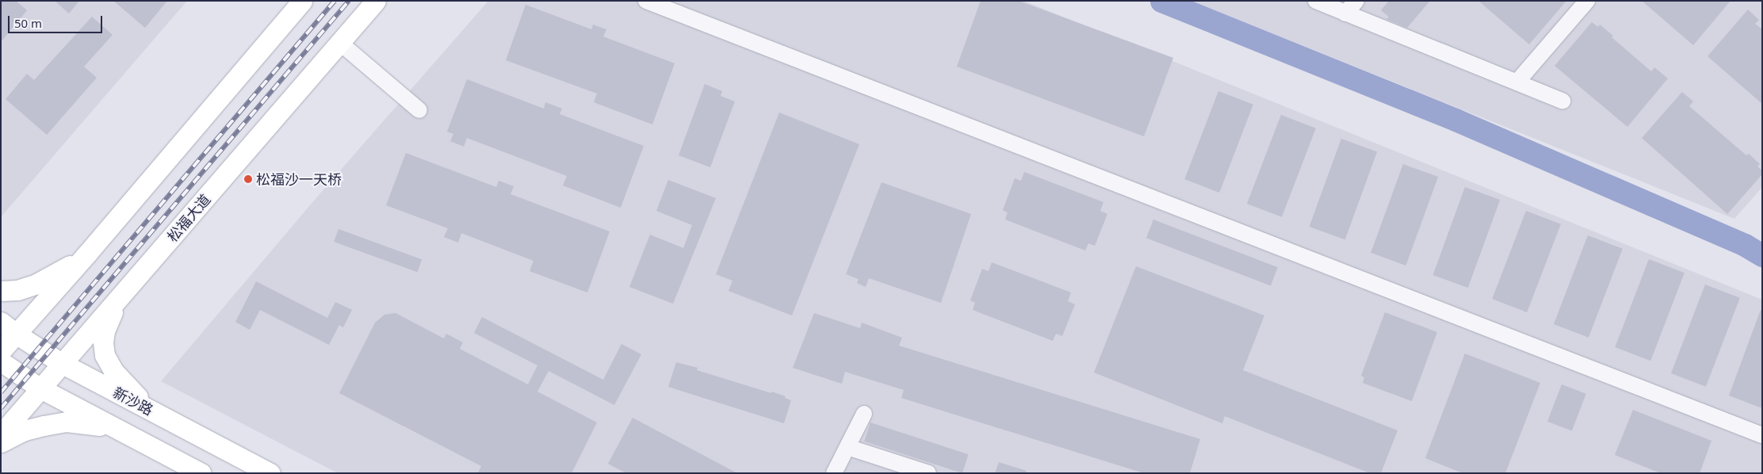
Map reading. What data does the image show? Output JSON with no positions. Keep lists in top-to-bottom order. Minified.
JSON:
{"streets":{"main road":["松福大道","新沙路"]},"crossings":[["松福大道","新沙路"]],"places":["松福沙一天桥"],"scale_bar":"50 m"}
